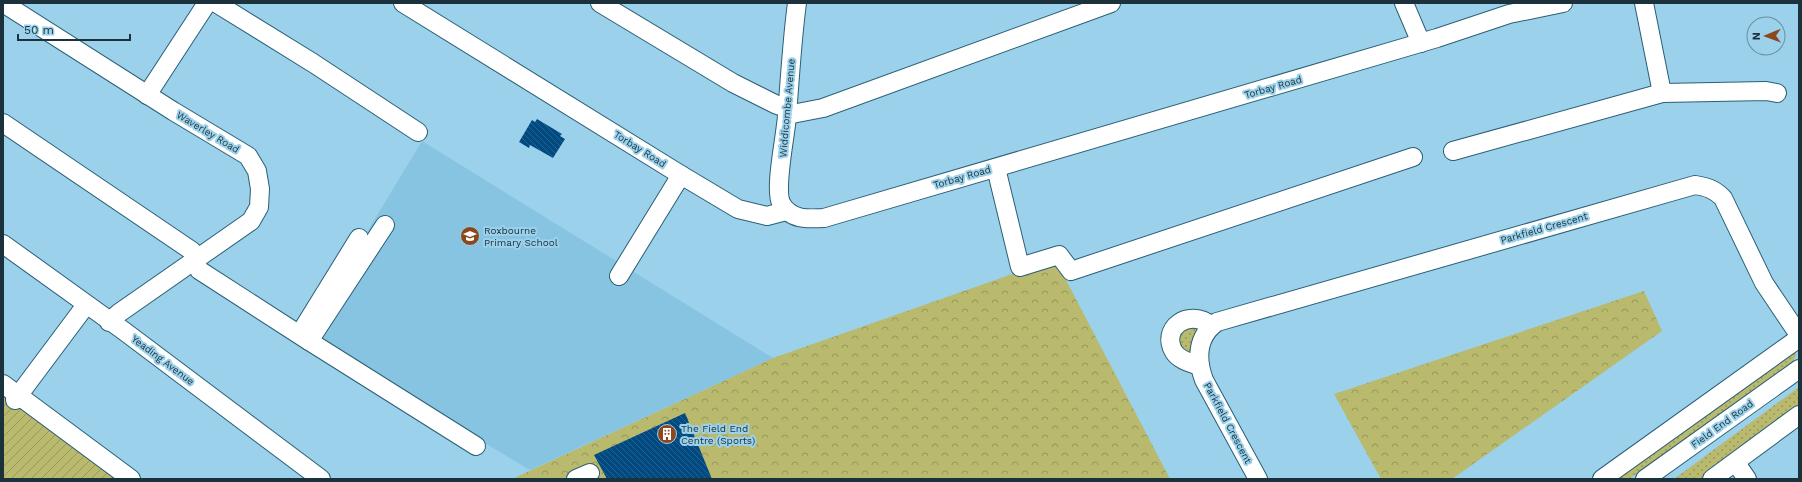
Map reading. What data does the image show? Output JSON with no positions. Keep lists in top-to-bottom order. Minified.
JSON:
{"streets":{"street":["Torbay Road","Widdicombe Avenue","Waverley Road","Parkfield Crescent","Yeading Avenue","Field End Road"]},"crossings":[["Torbay Road","Widdicombe Avenue"],["Waverley Road","Yeading Avenue"]],"places":{"school or university":["Roxbourne Primary School"],"building":["The Field End Centre (Sports)"]},"scale_bar":"50 m","north":"left"}
